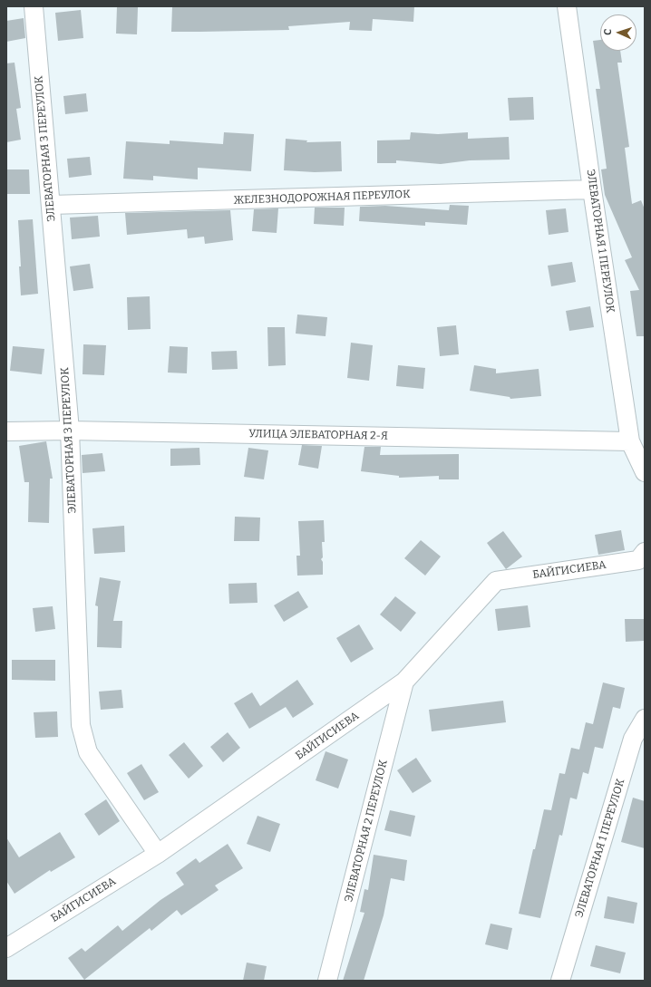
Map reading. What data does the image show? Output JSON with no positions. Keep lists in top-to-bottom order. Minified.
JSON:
{"streets":{"street":["ЭЛЕВАТОРНАЯ 3 ПЕРЕУЛОК","ЖЕЛЕЗНОДОРОЖНАЯ ПЕРЕУЛОК","ЭЛЕВАТОРНАЯ 1 ПЕРЕУЛОК","УЛИЦА ЭЛЕВАТОРНАЯ 2-Я","БАЙГИСИЕВА","ЭЛЕВАТОРНАЯ 2 ПЕРЕУЛОК"]},"crossings":[["ЭЛЕВАТОРНАЯ 3 ПЕРЕУЛОК","ЖЕЛЕЗНОДОРОЖНАЯ ПЕРЕУЛОК"],["ЭЛЕВАТОРНАЯ 3 ПЕРЕУЛОК","УЛИЦА ЭЛЕВАТОРНАЯ 2-Я"],["ЭЛЕВАТОРНАЯ 3 ПЕРЕУЛОК","БАЙГИСИЕВА"],["ЖЕЛЕЗНОДОРОЖНАЯ ПЕРЕУЛОК","ЭЛЕВАТОРНАЯ 1 ПЕРЕУЛОК"],["ЭЛЕВАТОРНАЯ 1 ПЕРЕУЛОК","УЛИЦА ЭЛЕВАТОРНАЯ 2-Я"],["БАЙГИСИЕВА","ЭЛЕВАТОРНАЯ 2 ПЕРЕУЛОК"]],"north":"left"}
